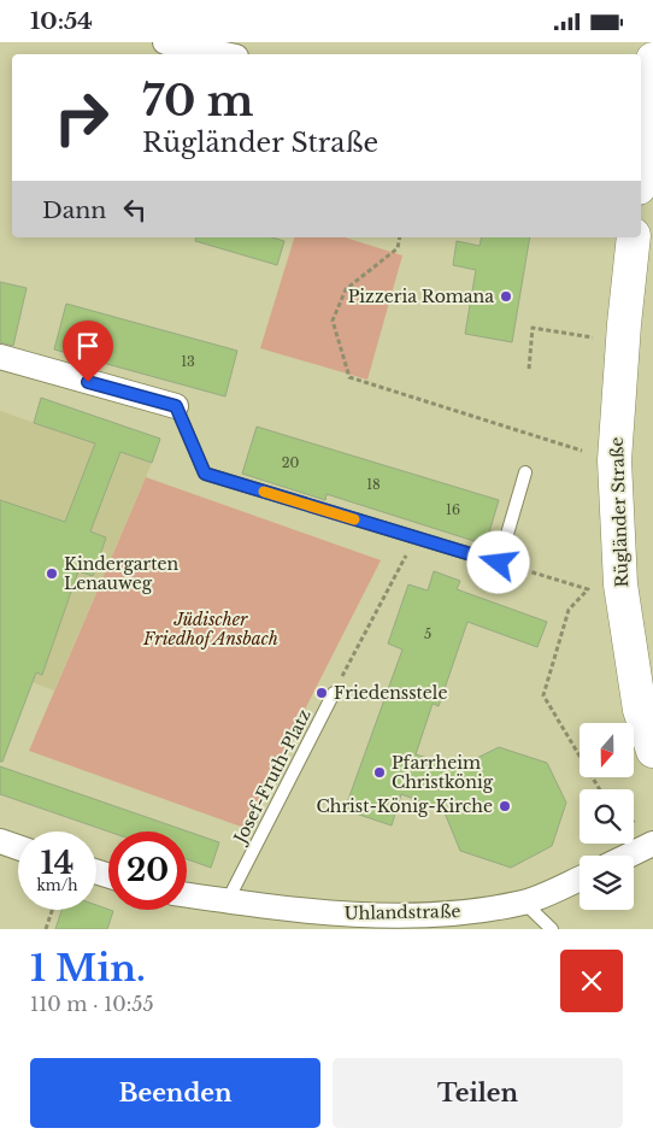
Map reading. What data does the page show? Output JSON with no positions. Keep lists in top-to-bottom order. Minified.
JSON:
{"streets":{"main road":["Rügländer Straße"],"street":["Uhlandstraße"],"lane":["Josef-Fruth-Platz"]},"crossings":[["Josef-Fruth-Platz","Uhlandstraße"]],"parks":["Jüdischer Friedhof Ansbach"],"places":["Pizzeria Romana","Kindergarten Lenauweg","Friedensstele","Pfarrheim Christkönig","Christ-König-Kirche"],"house_numbers":["13","20","18","16","5"],"north":"bottom","page":{"status":"10:54","turn":["70 m","Rügländer Straße"],"then":"Dann","speed":"14 km/h","limit":"20","heading":["1 Min.","110 m · 10:55"],"buttons":["Beenden","Teilen"]}}
